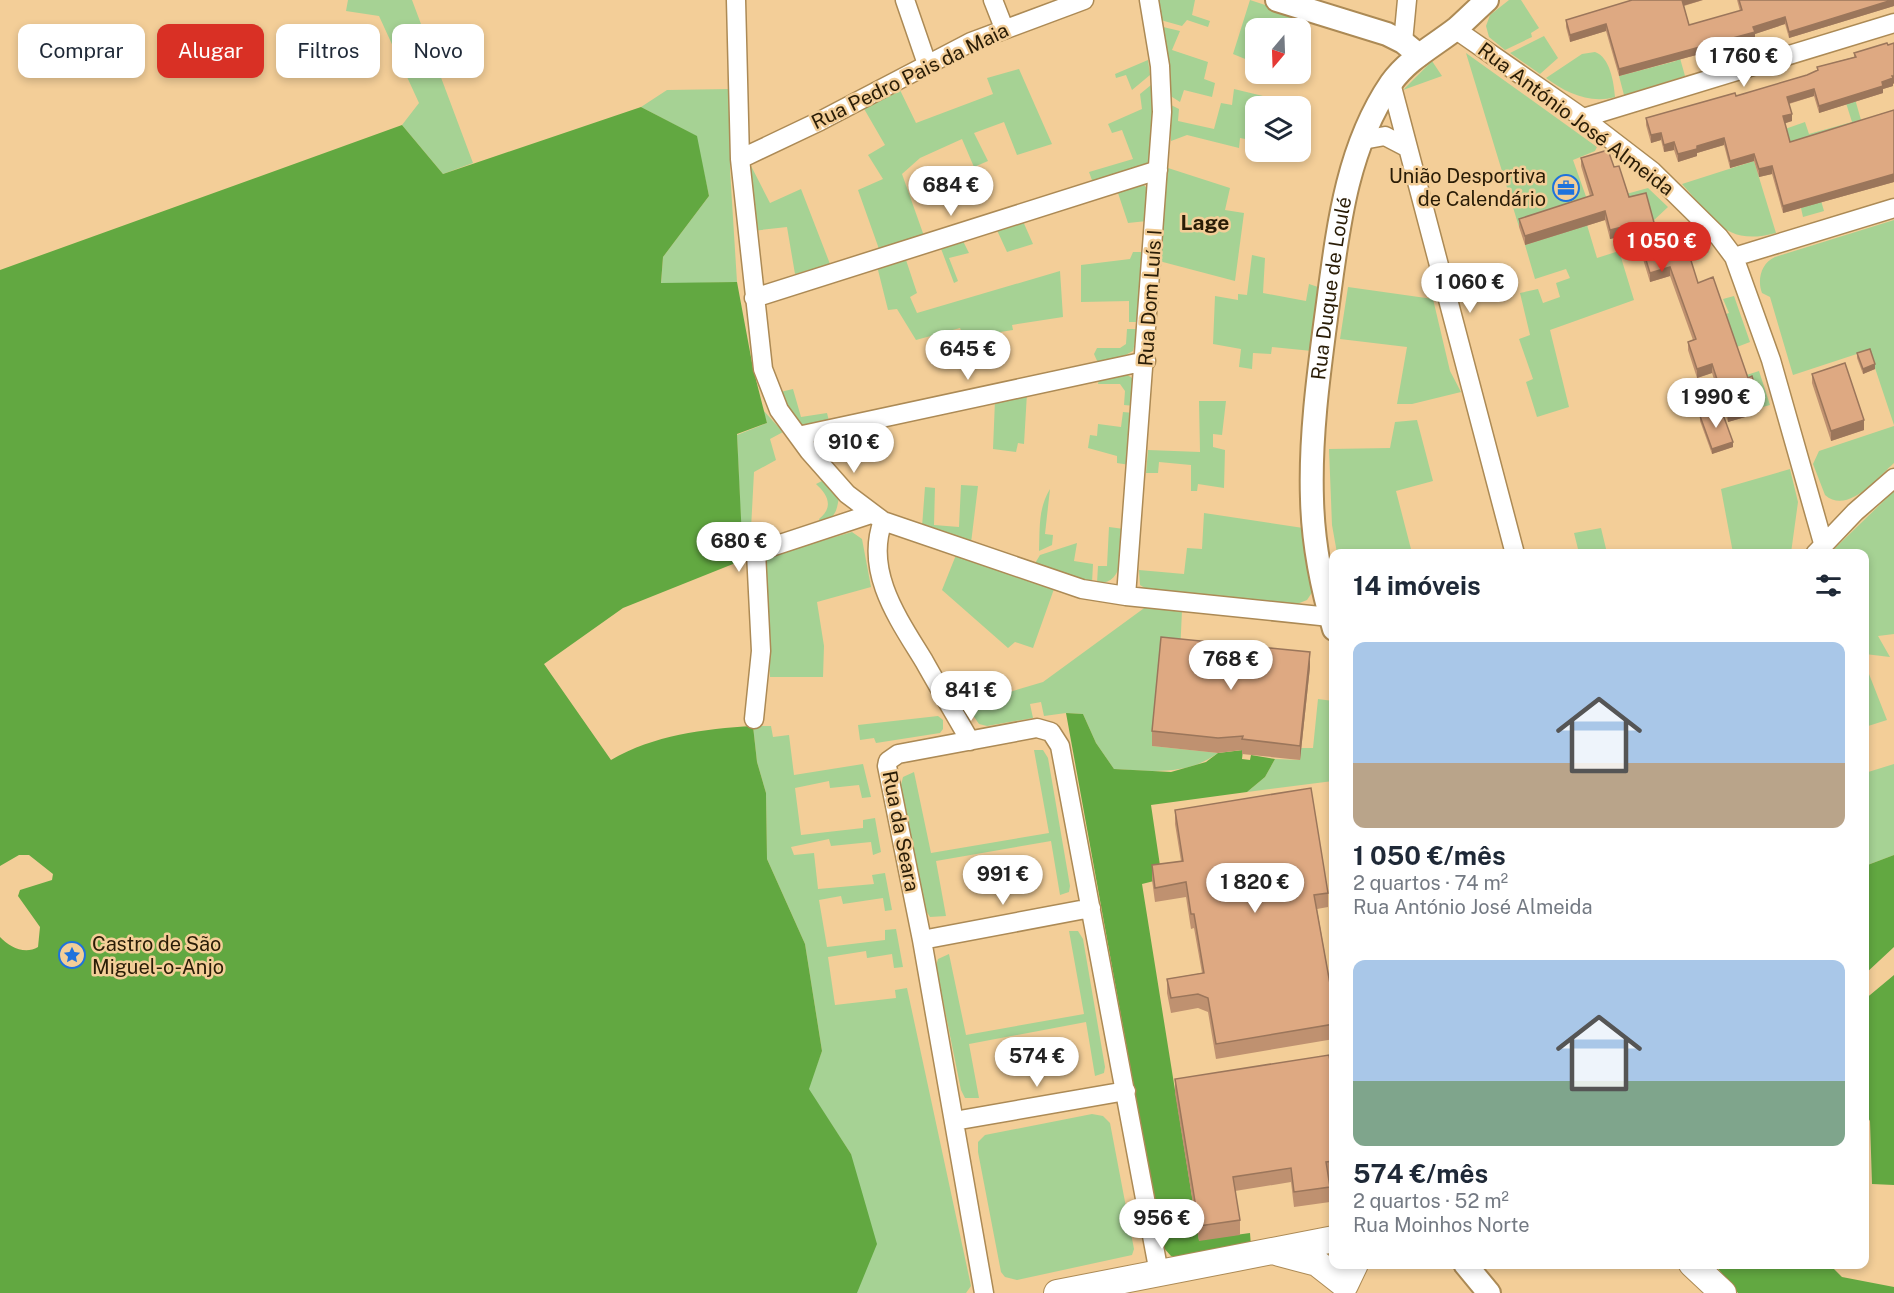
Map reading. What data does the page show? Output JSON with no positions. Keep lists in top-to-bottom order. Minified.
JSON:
{"streets":{"street":["Rua Pedro Pais da Maia","Rua António José Almeida","Rua Duque de Loulé","Rua Dom Luís I","Rua da Seara"]},"crossings":[["Rua António José Almeida","Rua Duque de Loulé"]],"districts":["Lage"],"places":{"office":["União Desportiva de Calendário"],"place":["Castro de São Miguel-o-Anjo"]},"north":"bottom","page":{"chip":["Comprar","Alugar","Filtros","Novo"],"price":["1 760 €","684 €","1 050 €","1 060 €","645 €","1 990 €","910 €","680 €","768 €","841 €","991 €","1 820 €","574 €","956 €"],"heading":"14 imóveis","list":[{"name":"1 050 €/mês","note":"2 quartos · 74 m² · Rua António José Almeida"},{"name":"574 €/mês","note":"2 quartos · 52 m² · Rua Moinhos Norte"}]}}
